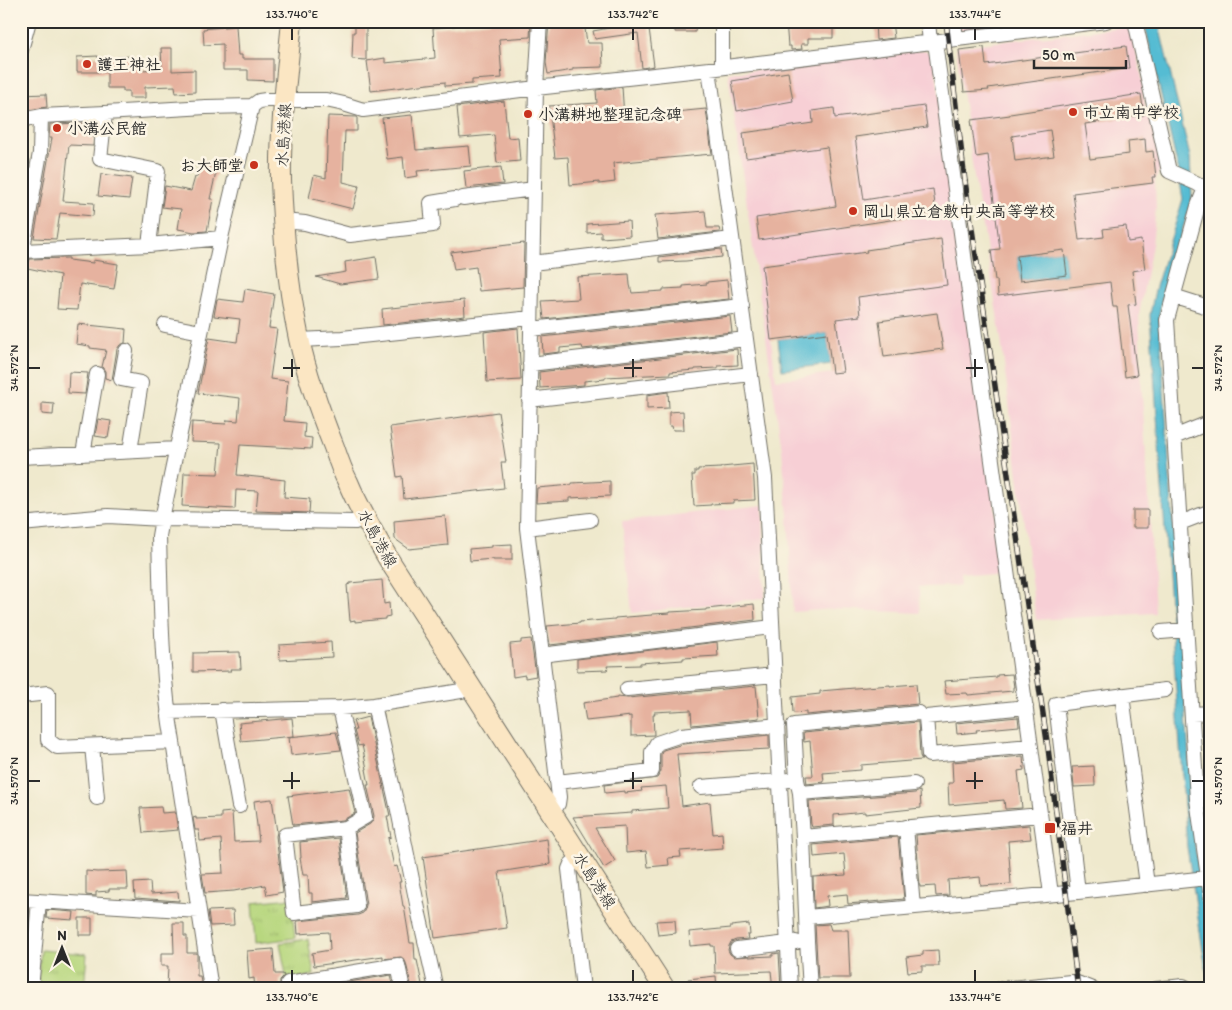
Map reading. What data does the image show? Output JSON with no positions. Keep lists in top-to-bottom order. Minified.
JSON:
{"streets":{"main road":["水島港線"]},"places":{"other":["護王神社","市立南中学校","小溝耕地整理記念碑","小溝公民館","お大師堂","岡山県立倉敷中央高等学校"],"transit":["福井"]},"scale_bar":"50 m","north":"top","coordinates":["133.740°E","133.742°E","133.744°E","34.572°N","34.570°N"]}
